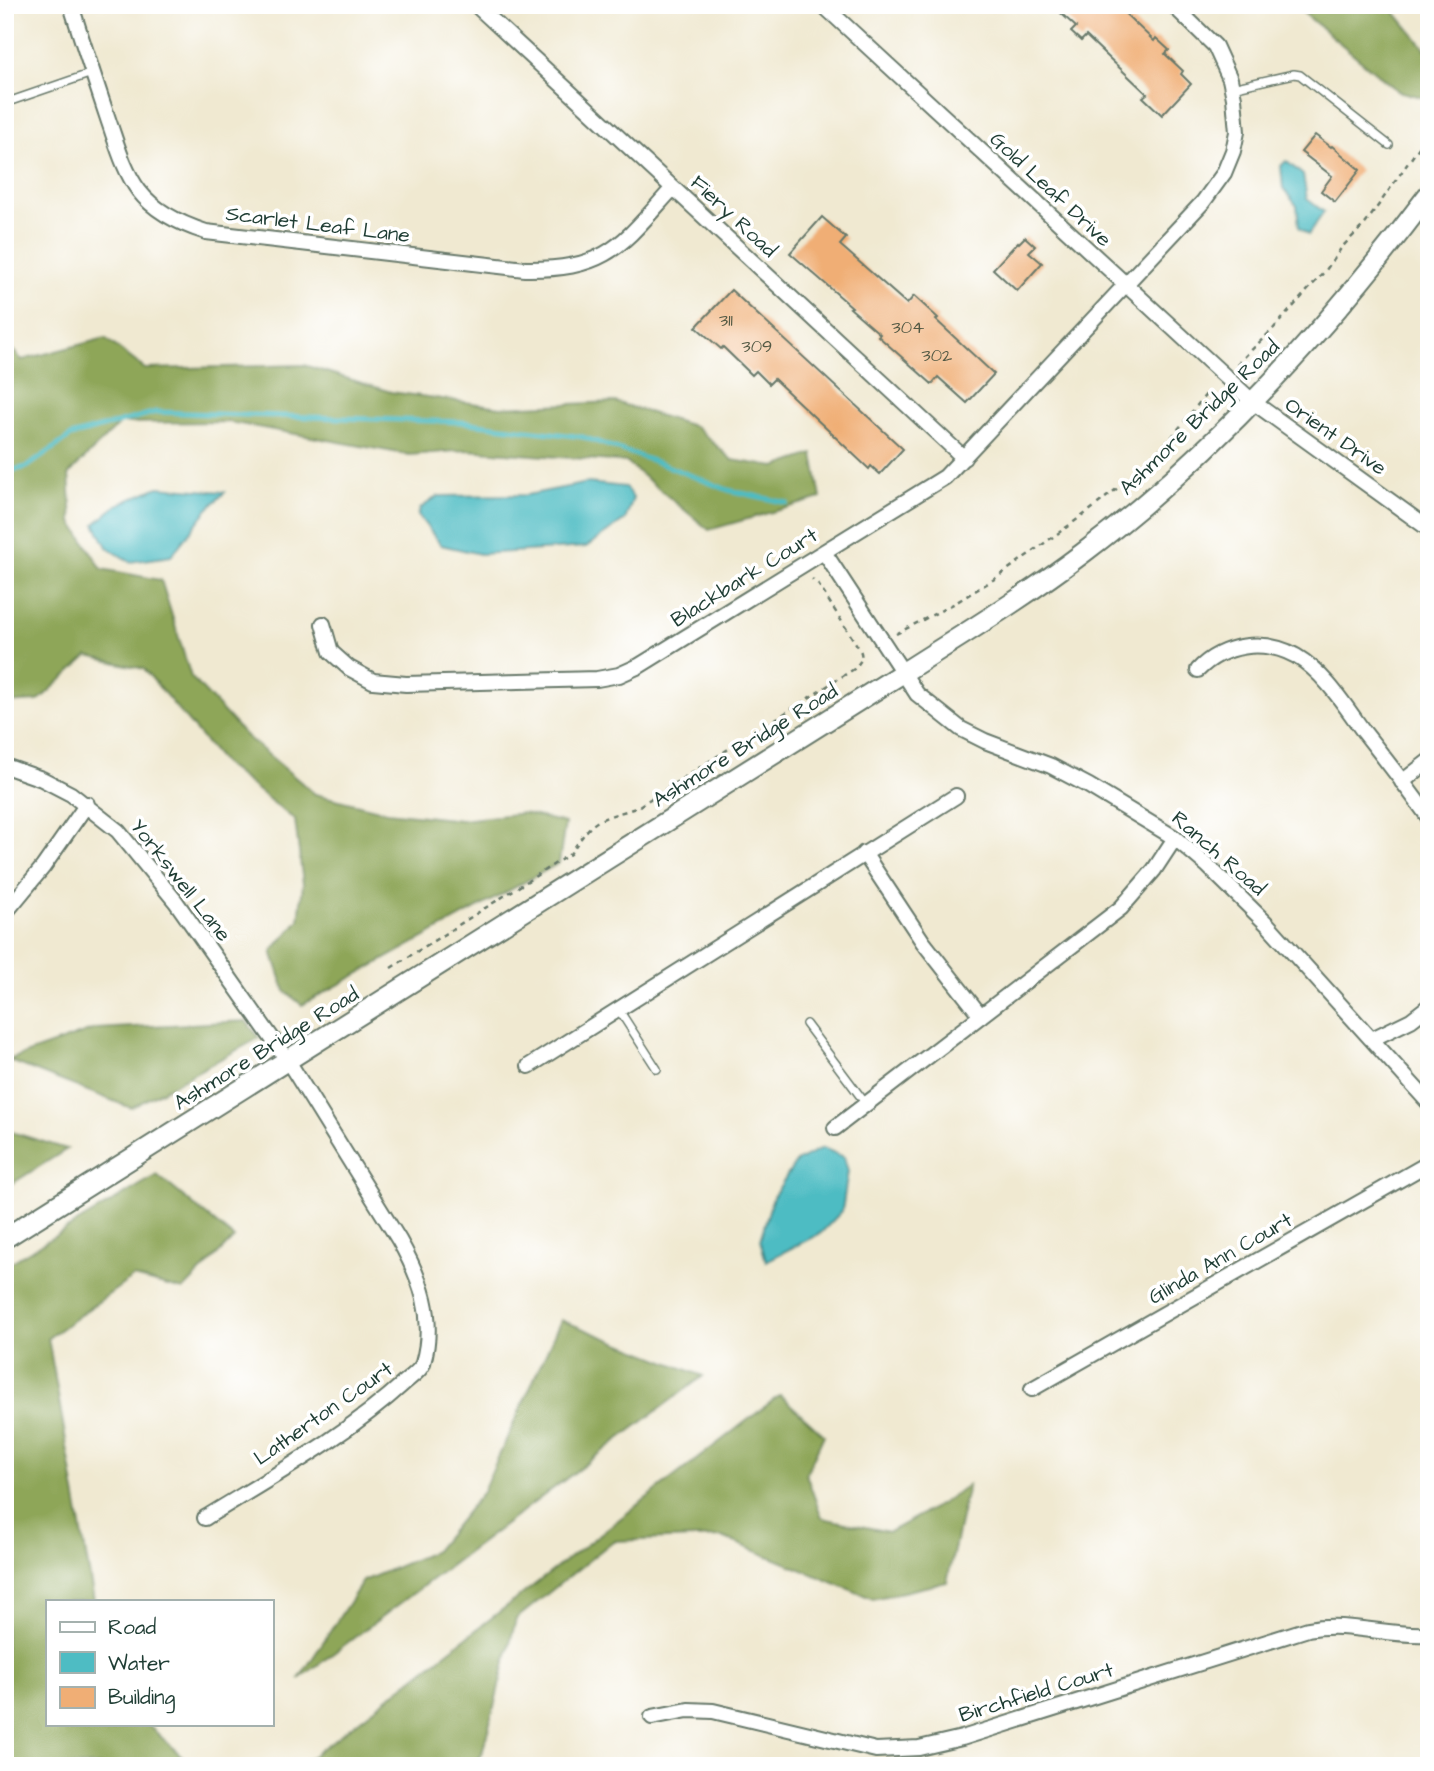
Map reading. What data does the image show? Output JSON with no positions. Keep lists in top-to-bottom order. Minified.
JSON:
{"streets":{"main road":["Ashmore Bridge Road"],"street":["Gold Leaf Drive","Fiery Road","Scarlet Leaf Lane","Orient Drive","Blackbark Court","Ranch Road","Yorkswell Lane","Glinda Ann Court","Latherton Court","Birchfield Court"]},"crossings":[["Gold Leaf Drive","Ashmore Bridge Road"],["Gold Leaf Drive","Orient Drive"],["Gold Leaf Drive","Blackbark Court"],["Fiery Road","Scarlet Leaf Lane"],["Fiery Road","Blackbark Court"],["Ashmore Bridge Road","Orient Drive"],["Ashmore Bridge Road","Ranch Road"],["Ashmore Bridge Road","Yorkswell Lane"],["Ashmore Bridge Road","Latherton Court"],["Blackbark Court","Ranch Road"],["Yorkswell Lane","Latherton Court"]],"house_numbers":["311","304","309","302"],"legend":["Road","Water","Building"]}
